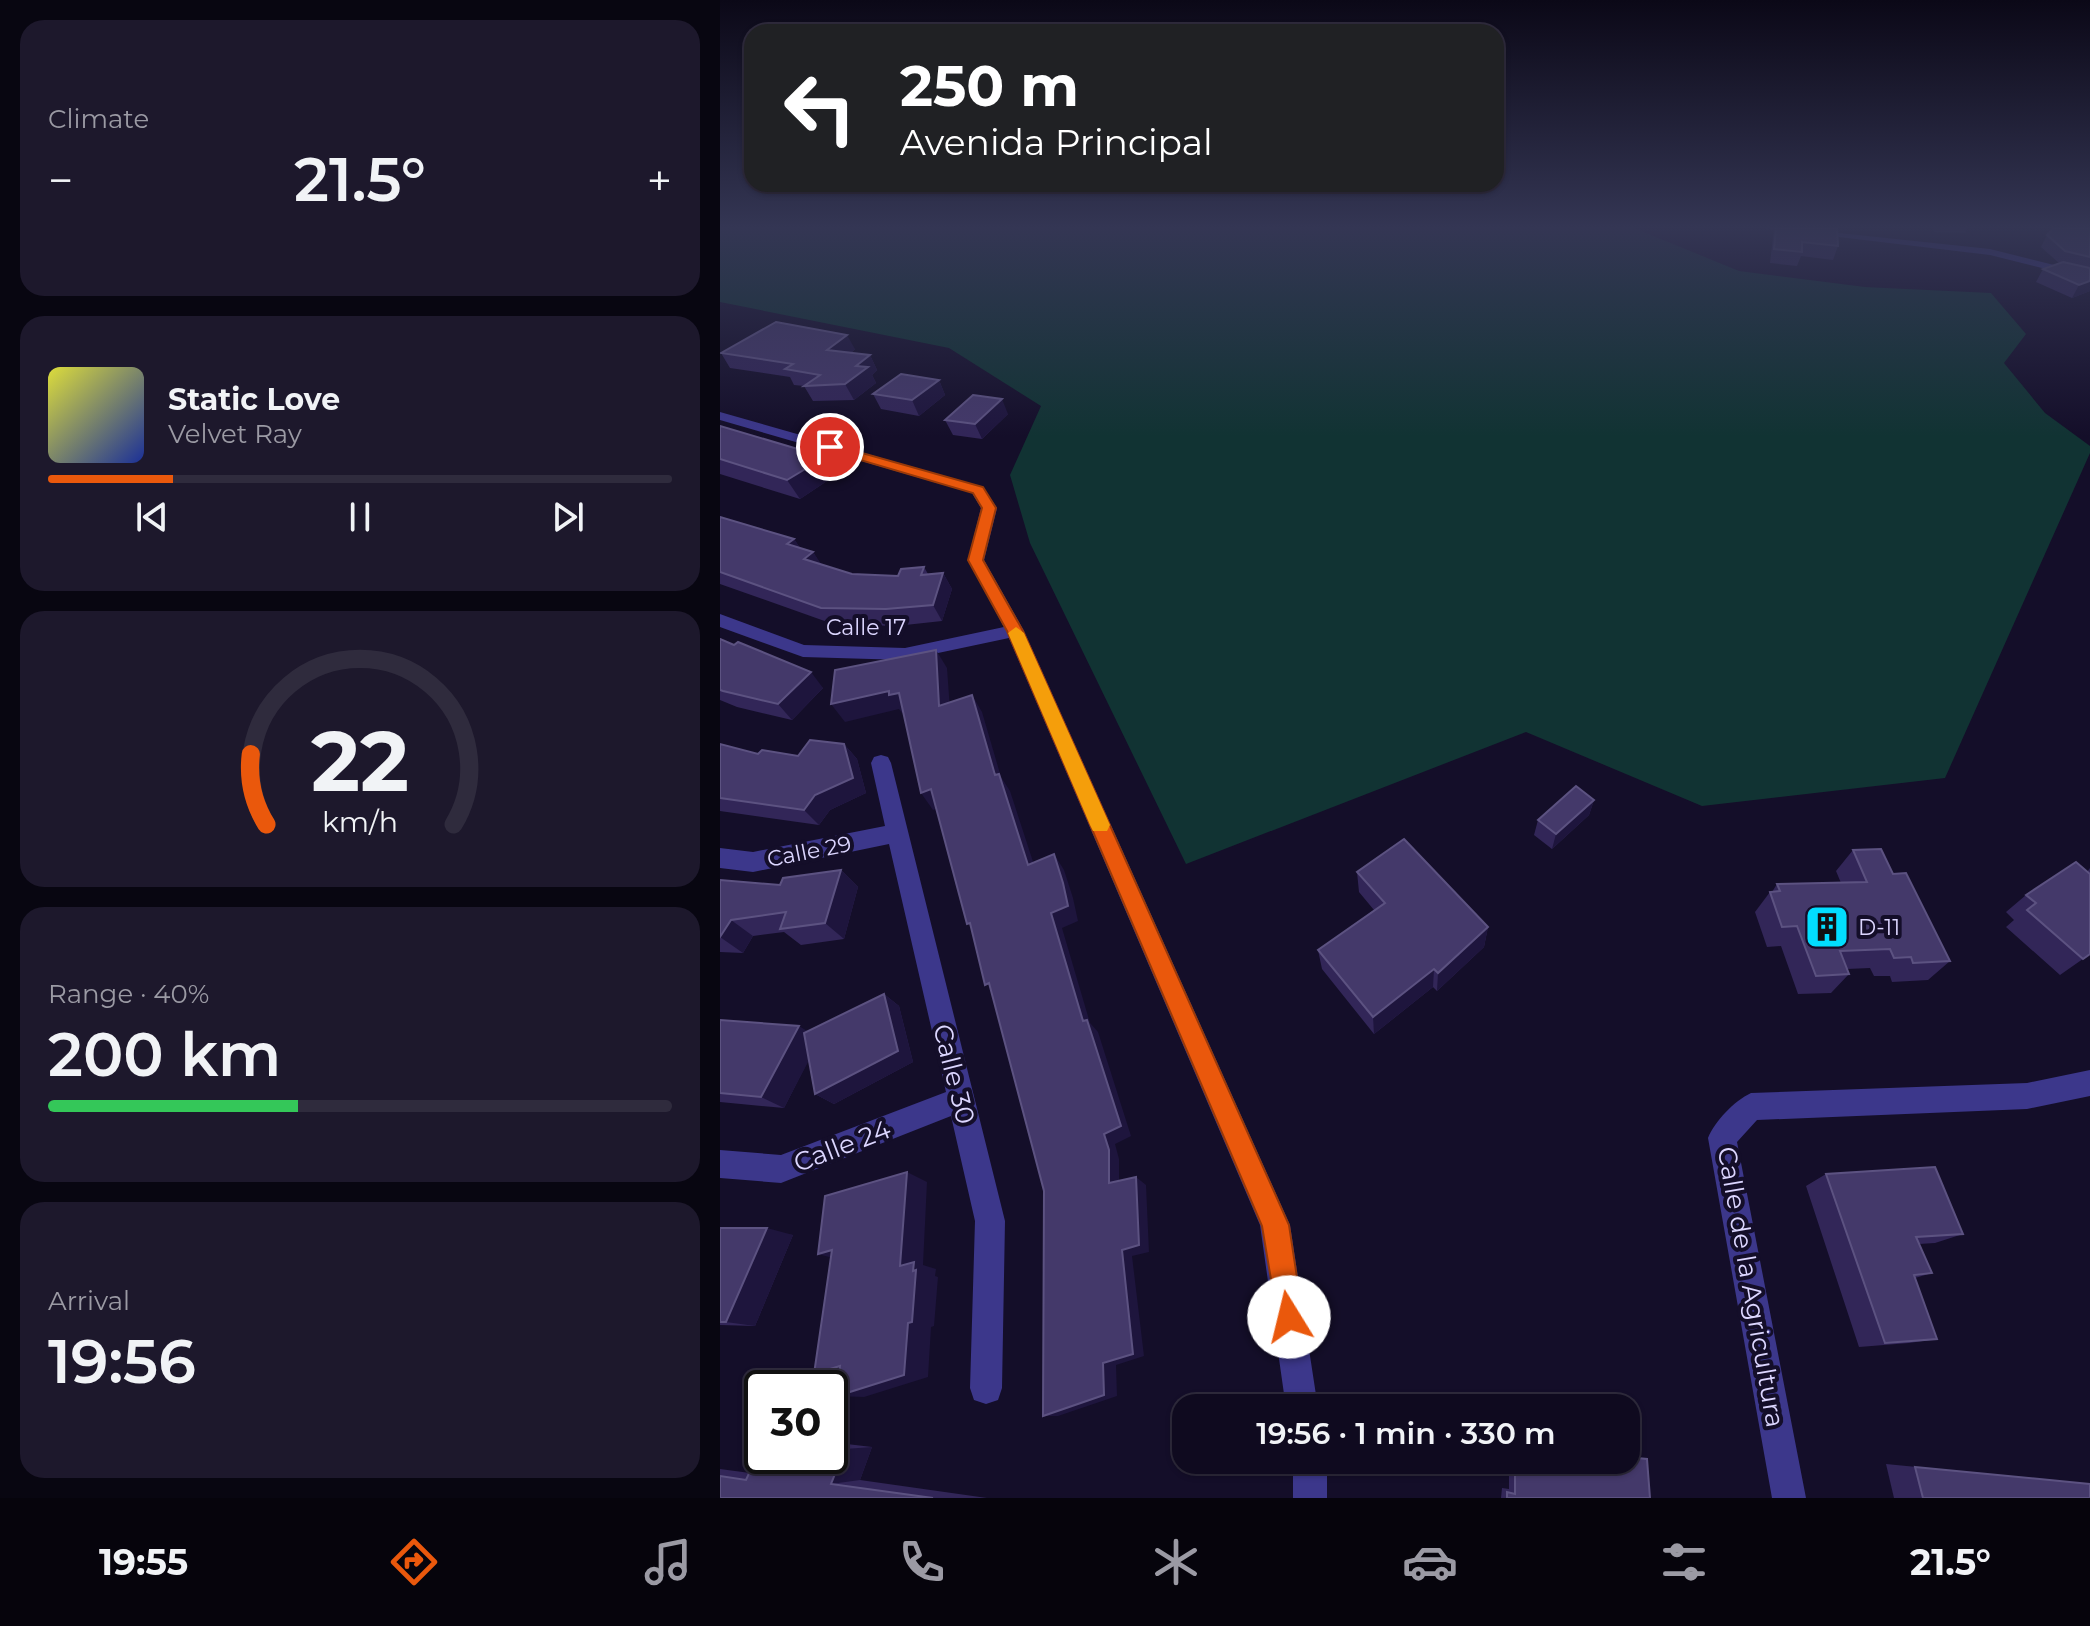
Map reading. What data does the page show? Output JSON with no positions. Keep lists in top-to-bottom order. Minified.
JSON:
{"streets":{"street":["Calle 17","Calle 29","Calle 30","Calle 24","Calle de la Agricultura"]},"crossings":[["Calle 29","Calle 30"],["Calle 30","Calle 24"]],"places":{"building":["D-11"]},"page":{"tile":["Climate",["Range · 40%","200 km"],["Arrival","19:56"]],"turn":["250 m","Avenida Principal"],"heat":["−","21.5°","+"],"song":["Static Love","Velvet Ray"],"limit":"30","trip":"19:56 · 1 min · 330 m","tabs":["19:55","21.5°"],"gauge":["22","km/h"]}}
